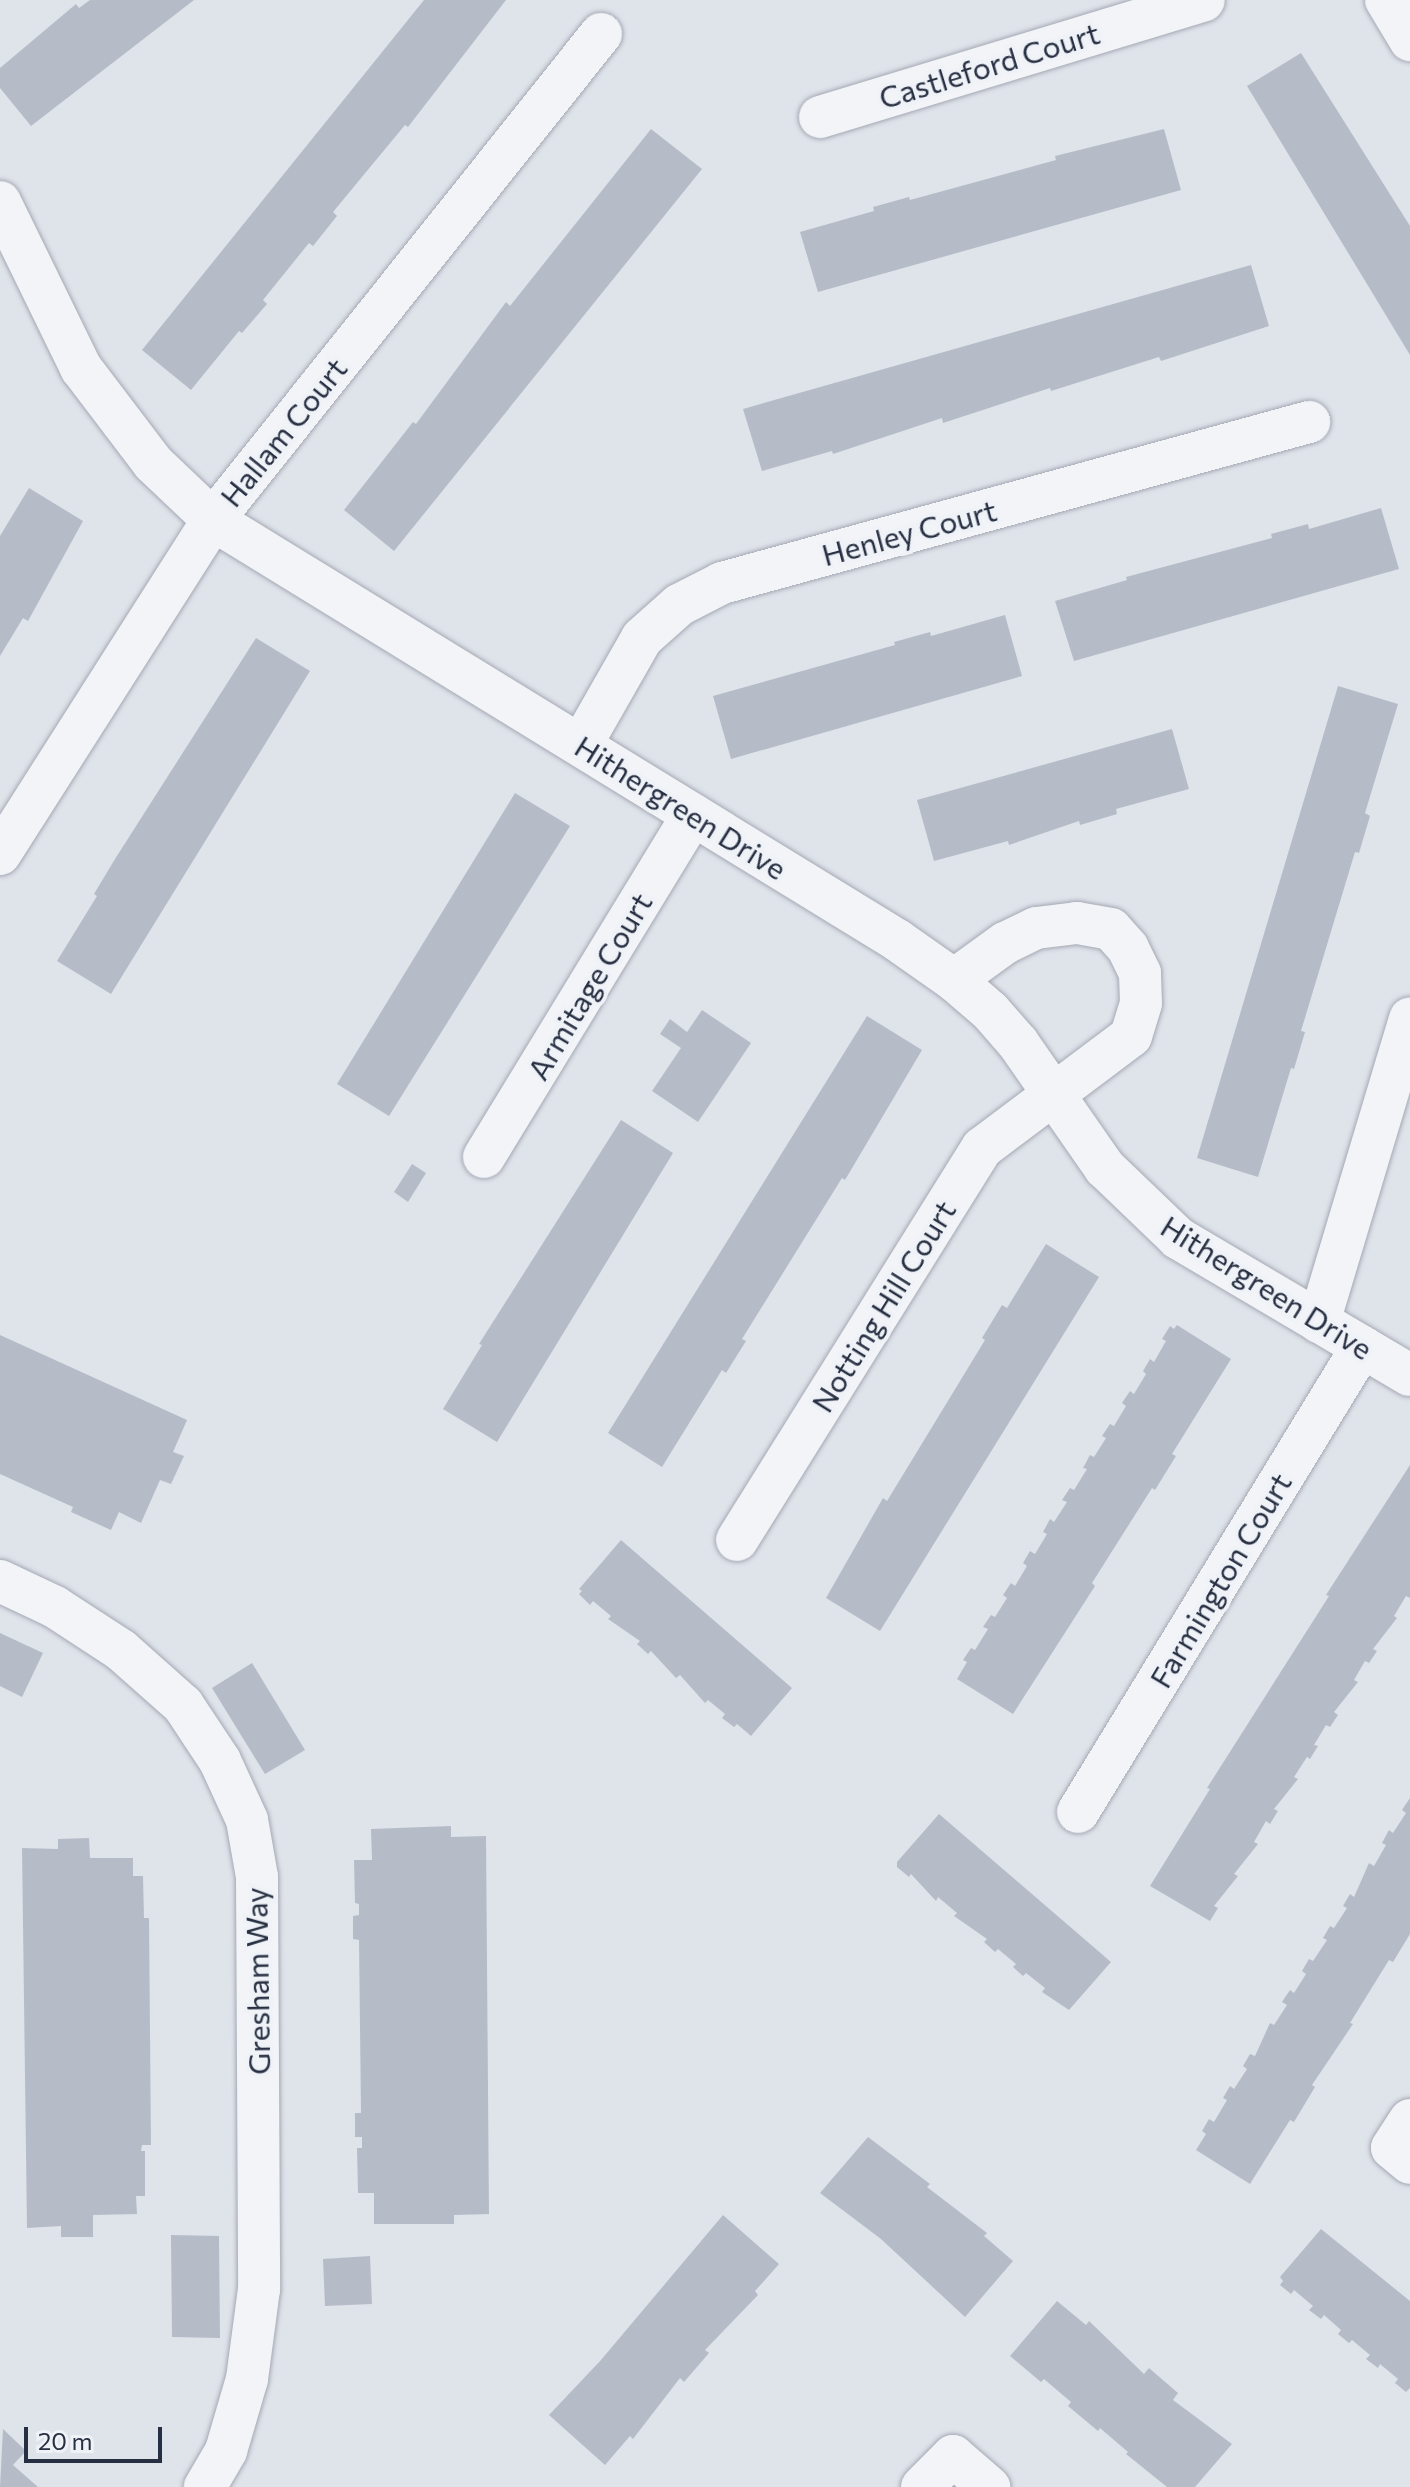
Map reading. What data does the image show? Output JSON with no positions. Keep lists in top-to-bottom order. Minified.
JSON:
{"streets":{"street":["Castleford Court","Hallam Court","Henley Court","Hithergreen Drive","Armitage Court","Notting Hill Court","Farmington Court","Gresham Way"]},"crossings":[["Hallam Court","Hithergreen Drive"],["Henley Court","Hithergreen Drive"],["Hithergreen Drive","Armitage Court"],["Hithergreen Drive","Notting Hill Court"],["Hithergreen Drive","Farmington Court"]],"scale_bar":"20 m"}
